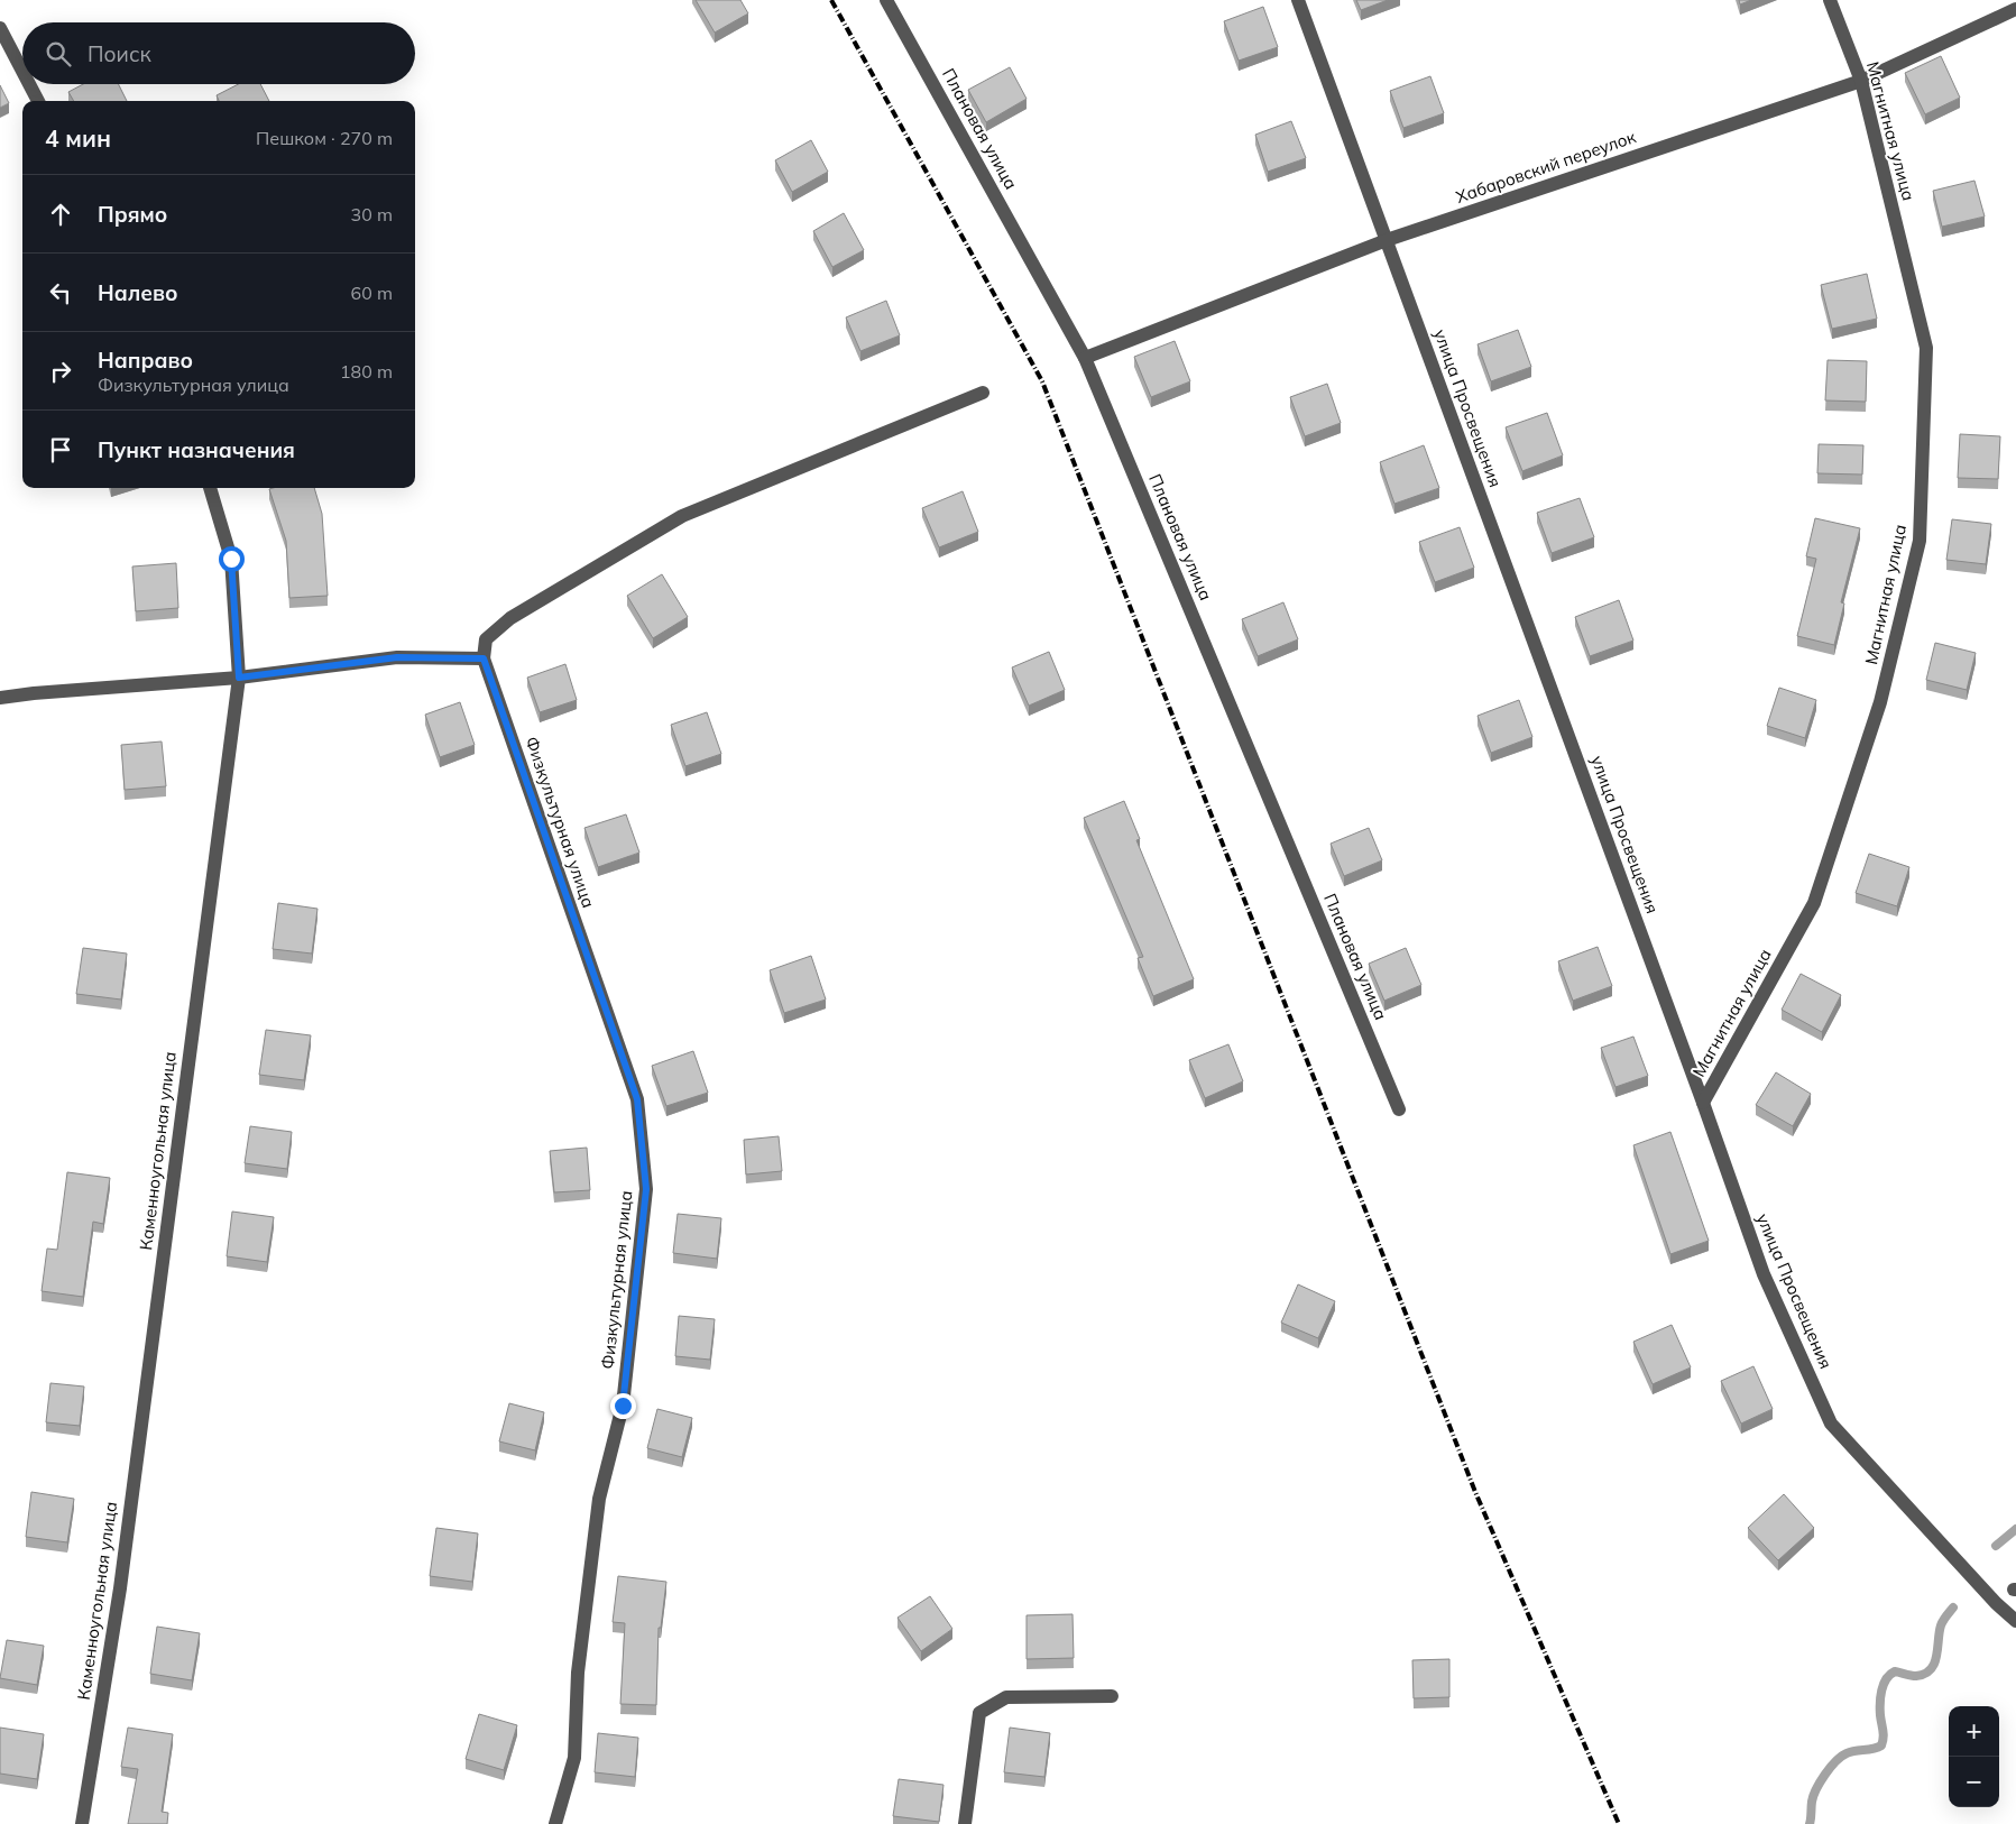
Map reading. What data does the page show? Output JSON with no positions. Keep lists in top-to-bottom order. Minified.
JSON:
{"streets":{"street":["Плановая улица","Магнитная улица","Хабаровский переулок","улица Просвещения","Физкультурная улица","Каменноугольная улица"]},"crossings":[["Плановая улица","Хабаровский переулок"],["Магнитная улица","Хабаровский переулок"],["Магнитная улица","улица Просвещения"],["Хабаровский переулок","улица Просвещения"]],"page":{"search":"Поиск","heading":["4 мин","Пешком · 270 m"],"list":[["Прямо","30 m"],["Налево","60 m"],["Направо","Физкультурная улица","180 m"],"Пункт назначения"],"map_buttons":["+","−"]}}
